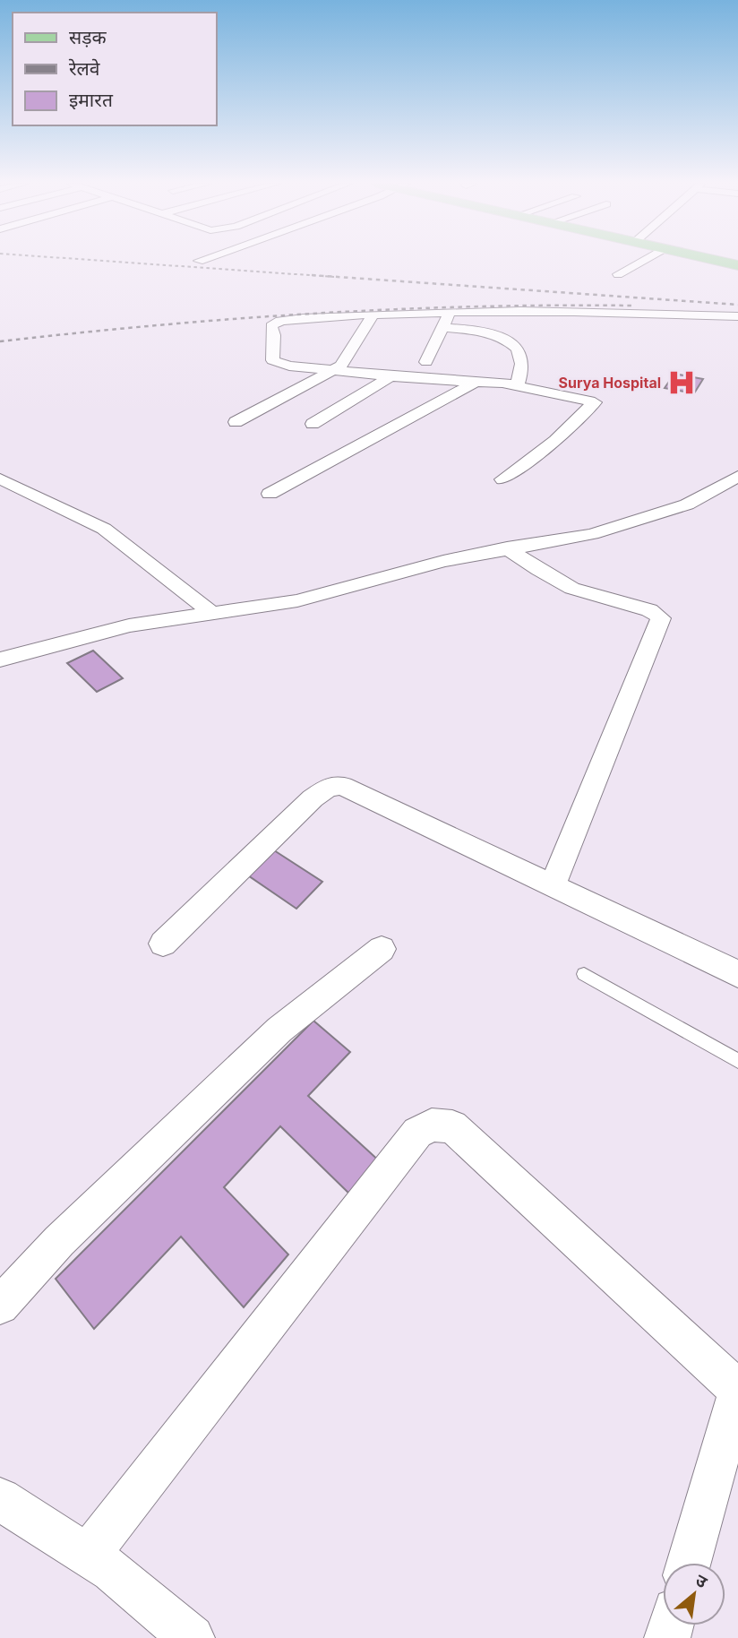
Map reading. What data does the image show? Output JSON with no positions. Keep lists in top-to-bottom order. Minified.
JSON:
{"places":{"hospital":["Surya Hospital"]},"legend":["सड़क","रेलवे","इमारत"],"north":"top right"}
